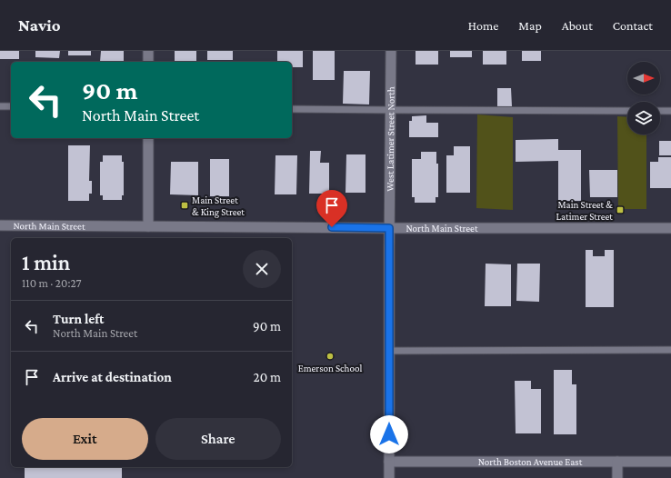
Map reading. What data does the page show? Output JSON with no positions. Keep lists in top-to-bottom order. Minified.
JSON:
{"streets":{"street":["West Latimer Street North","North Main Street","North Boston Avenue East"]},"crossings":[["West Latimer Street North","North Main Street"],["West Latimer Street North","North Boston Avenue East"]],"places":{"transit":["Main Street & King Street","Main Street & Latimer Street"],"other":["Emerson School"]},"north":"right","page":{"header":"Navio","nav":["Home","Map","About","Contact"],"turn":["90 m","North Main Street"],"heading":["1 min","110 m · 20:27"],"list":[{"name":"Turn left","note":"North Main Street","value":"90 m"},{"name":"Arrive at destination","value":"20 m"}],"buttons":["Exit","Share"]}}
